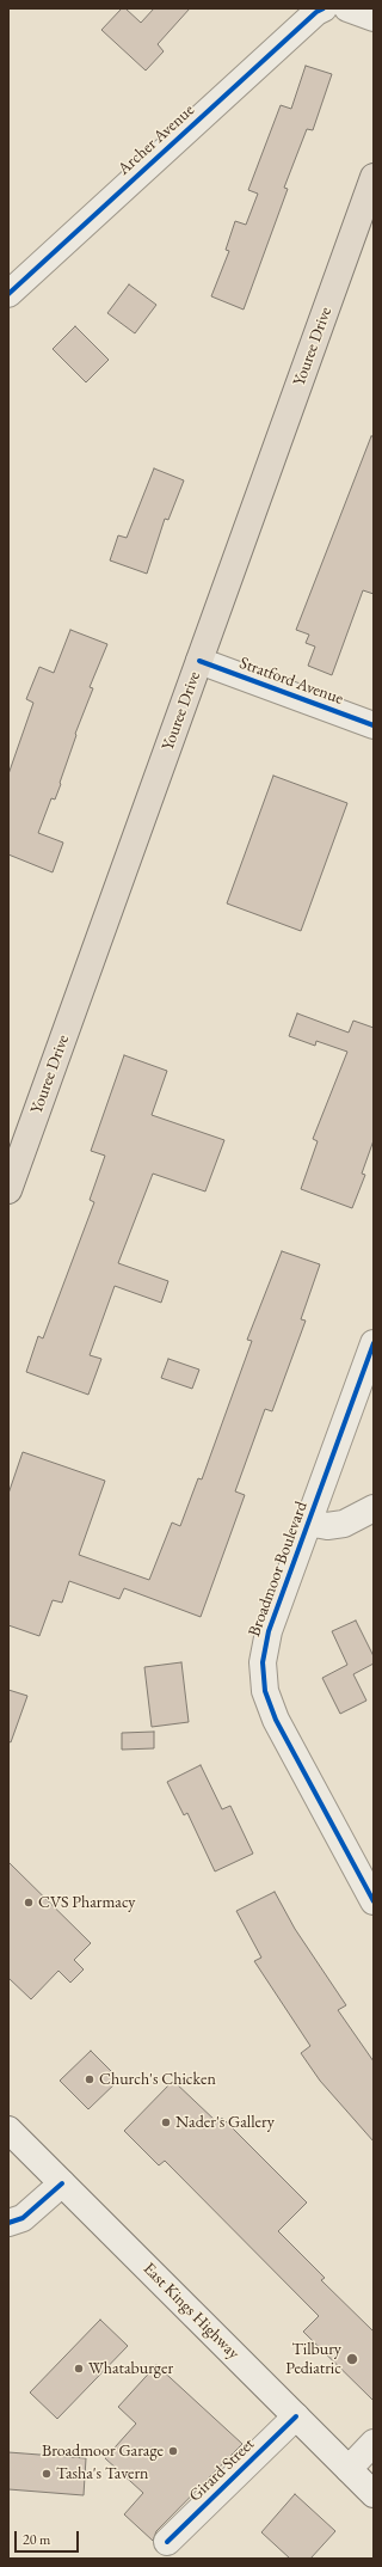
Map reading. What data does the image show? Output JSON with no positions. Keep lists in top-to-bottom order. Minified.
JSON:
{"streets":{"main road":["Youree Drive"],"street":["Archer Avenue","Stratford Avenue","Broadmoor Boulevard","East Kings Highway","Girard Street"]},"crossings":[["Youree Drive","Stratford Avenue"],["East Kings Highway","Girard Street"]],"places":["CVS Pharmacy","Church's Chicken","Nader's Gallery","Tilbury Pediatric","Whataburger","Broadmoor Garage","Tasha's Tavern"],"scale_bar":"20 m"}
